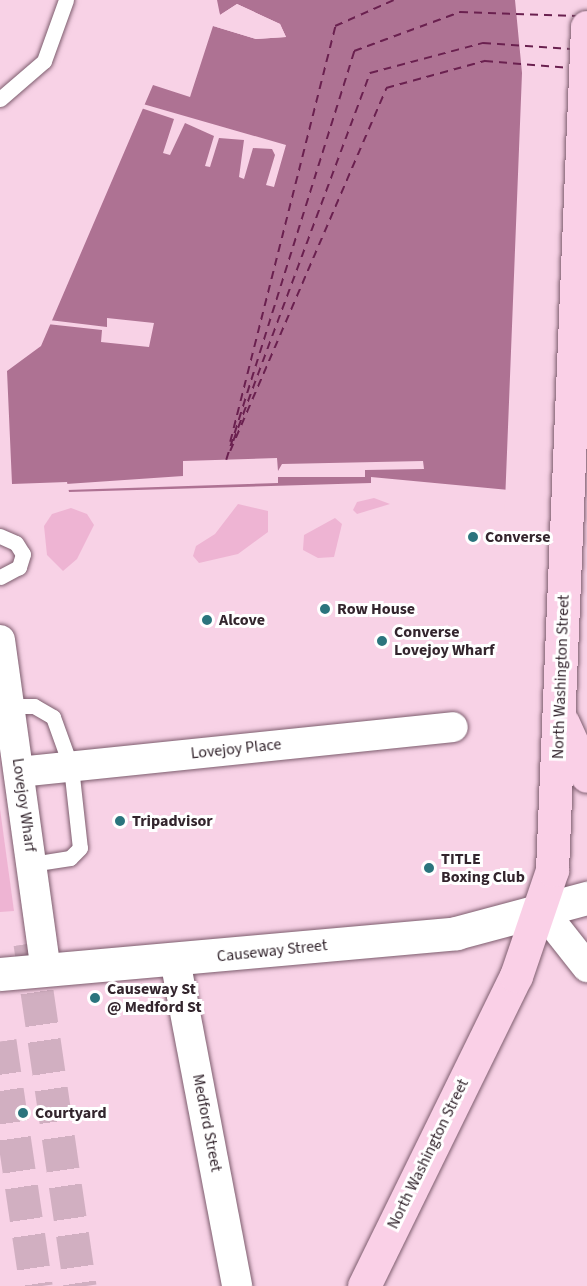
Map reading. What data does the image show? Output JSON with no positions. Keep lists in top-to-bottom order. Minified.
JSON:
{"streets":{"main road":["North Washington Street","Causeway Street"],"street":["Lovejoy Place","Lovejoy Wharf","Medford Street"]},"crossings":[["North Washington Street","Causeway Street"],["Lovejoy Place","Lovejoy Wharf"],["Lovejoy Wharf","Causeway Street"],["Causeway Street","Medford Street"]],"places":["Converse","Row House","Alcove","Converse Lovejoy Wharf","Tripadvisor","TITLE Boxing Club","Causeway St @ Medford St","Courtyard"]}
